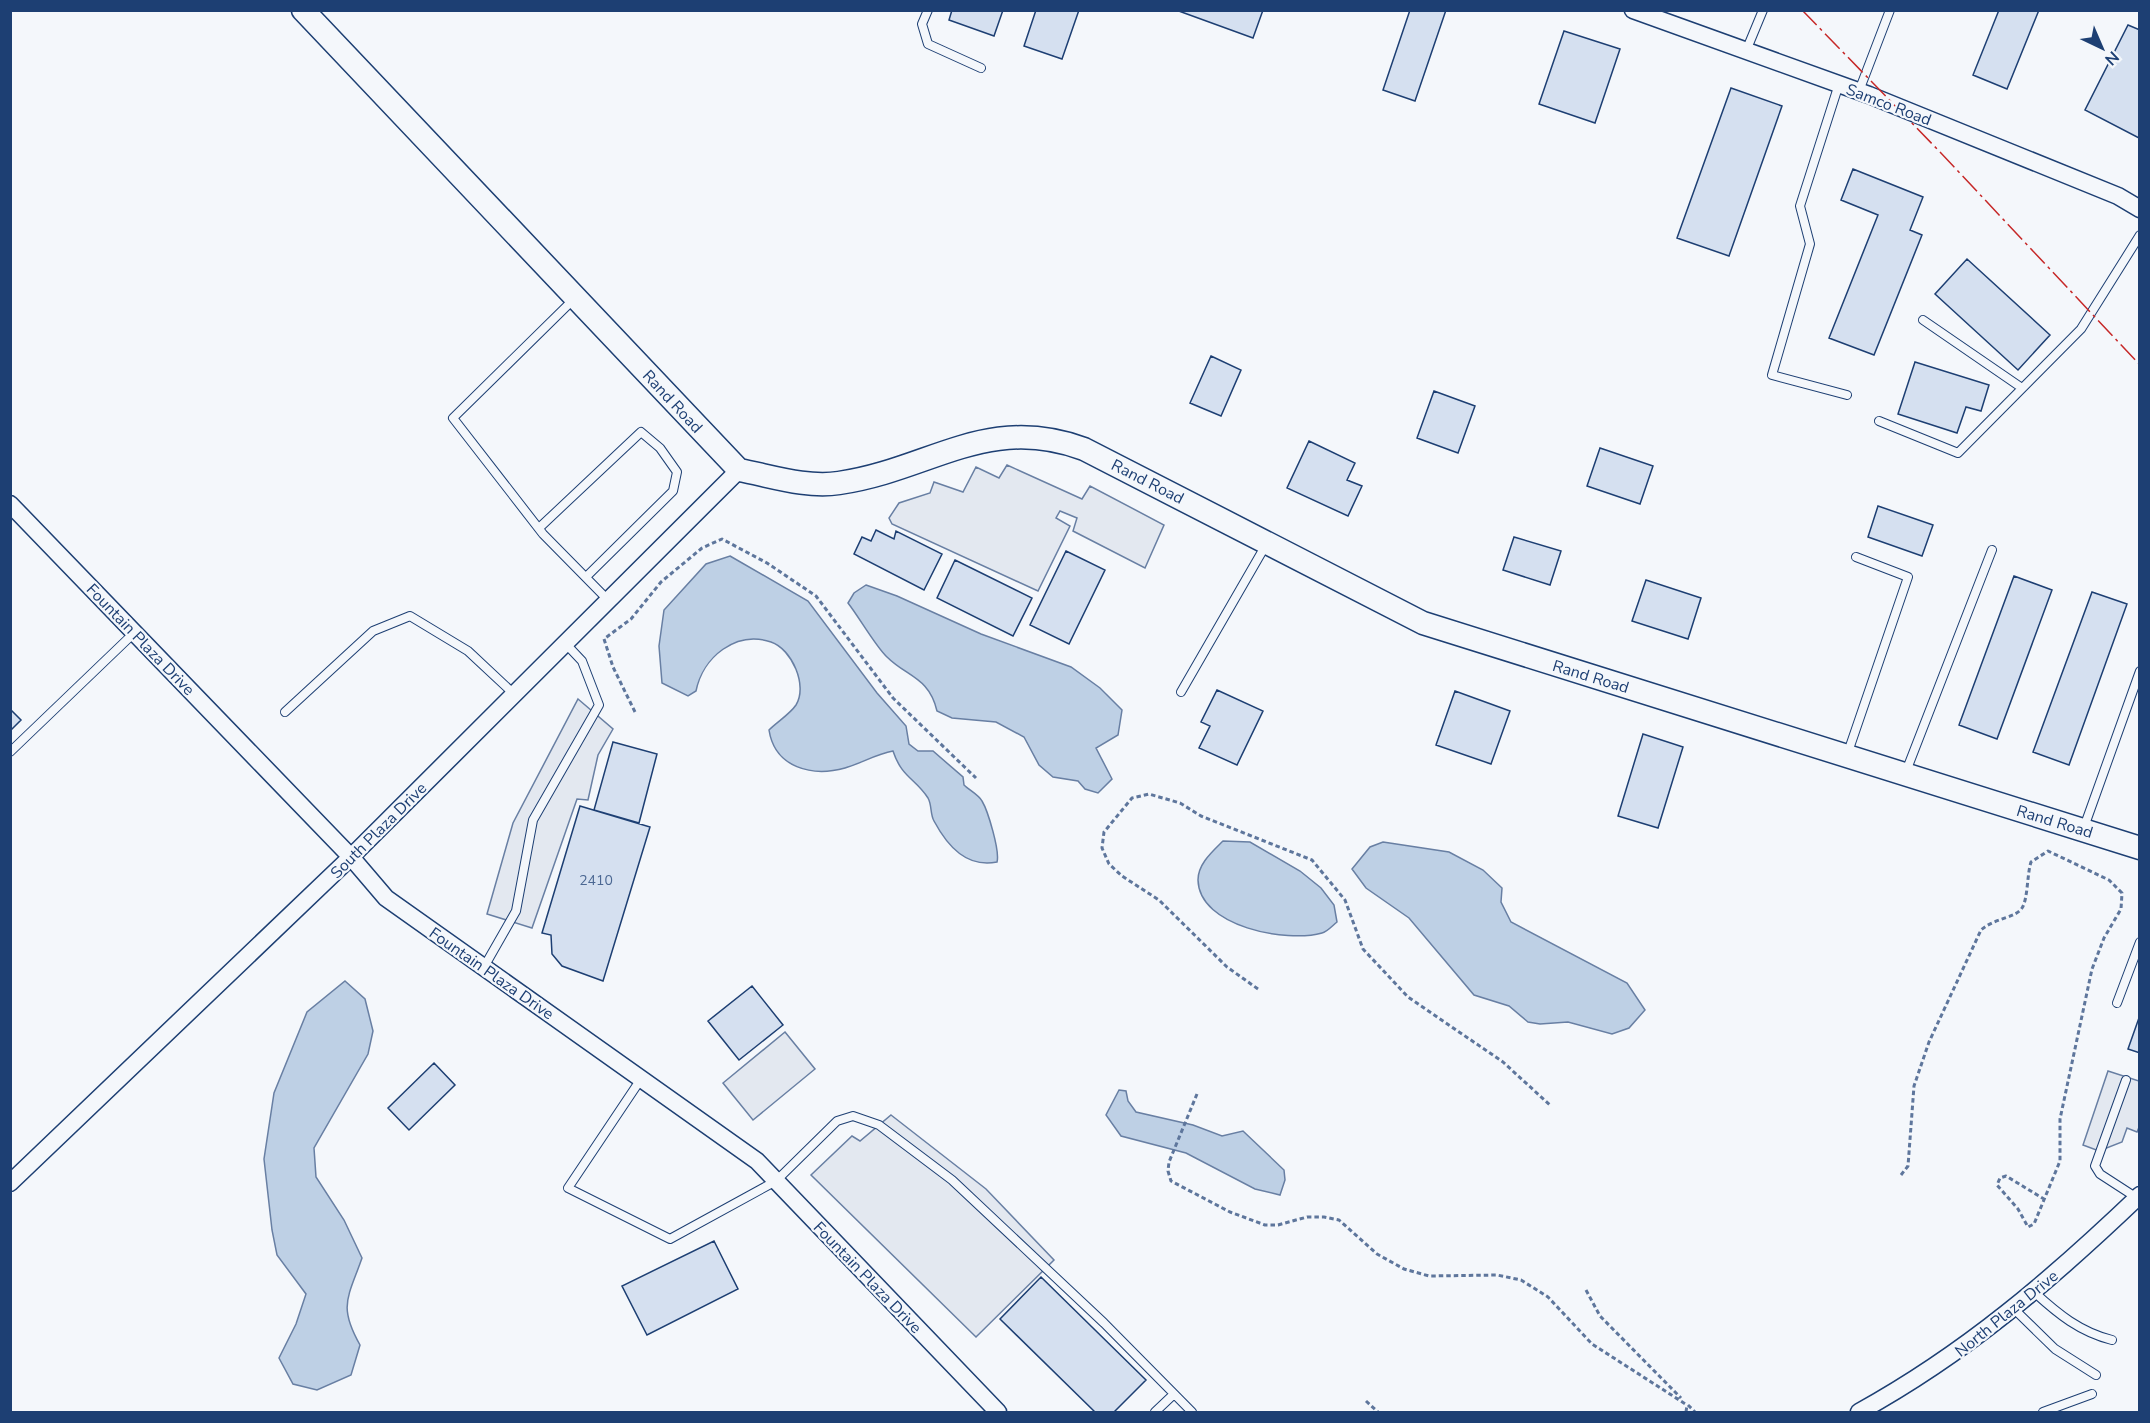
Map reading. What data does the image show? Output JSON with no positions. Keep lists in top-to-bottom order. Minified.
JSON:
{"streets":{"street":["Samco Road","Rand Road","Fountain Plaza Drive","South Plaza Drive","North Plaza Drive"]},"crossings":[["Rand Road","South Plaza Drive"],["Fountain Plaza Drive","South Plaza Drive"]],"house_numbers":["2410"],"north":"bottom right"}
